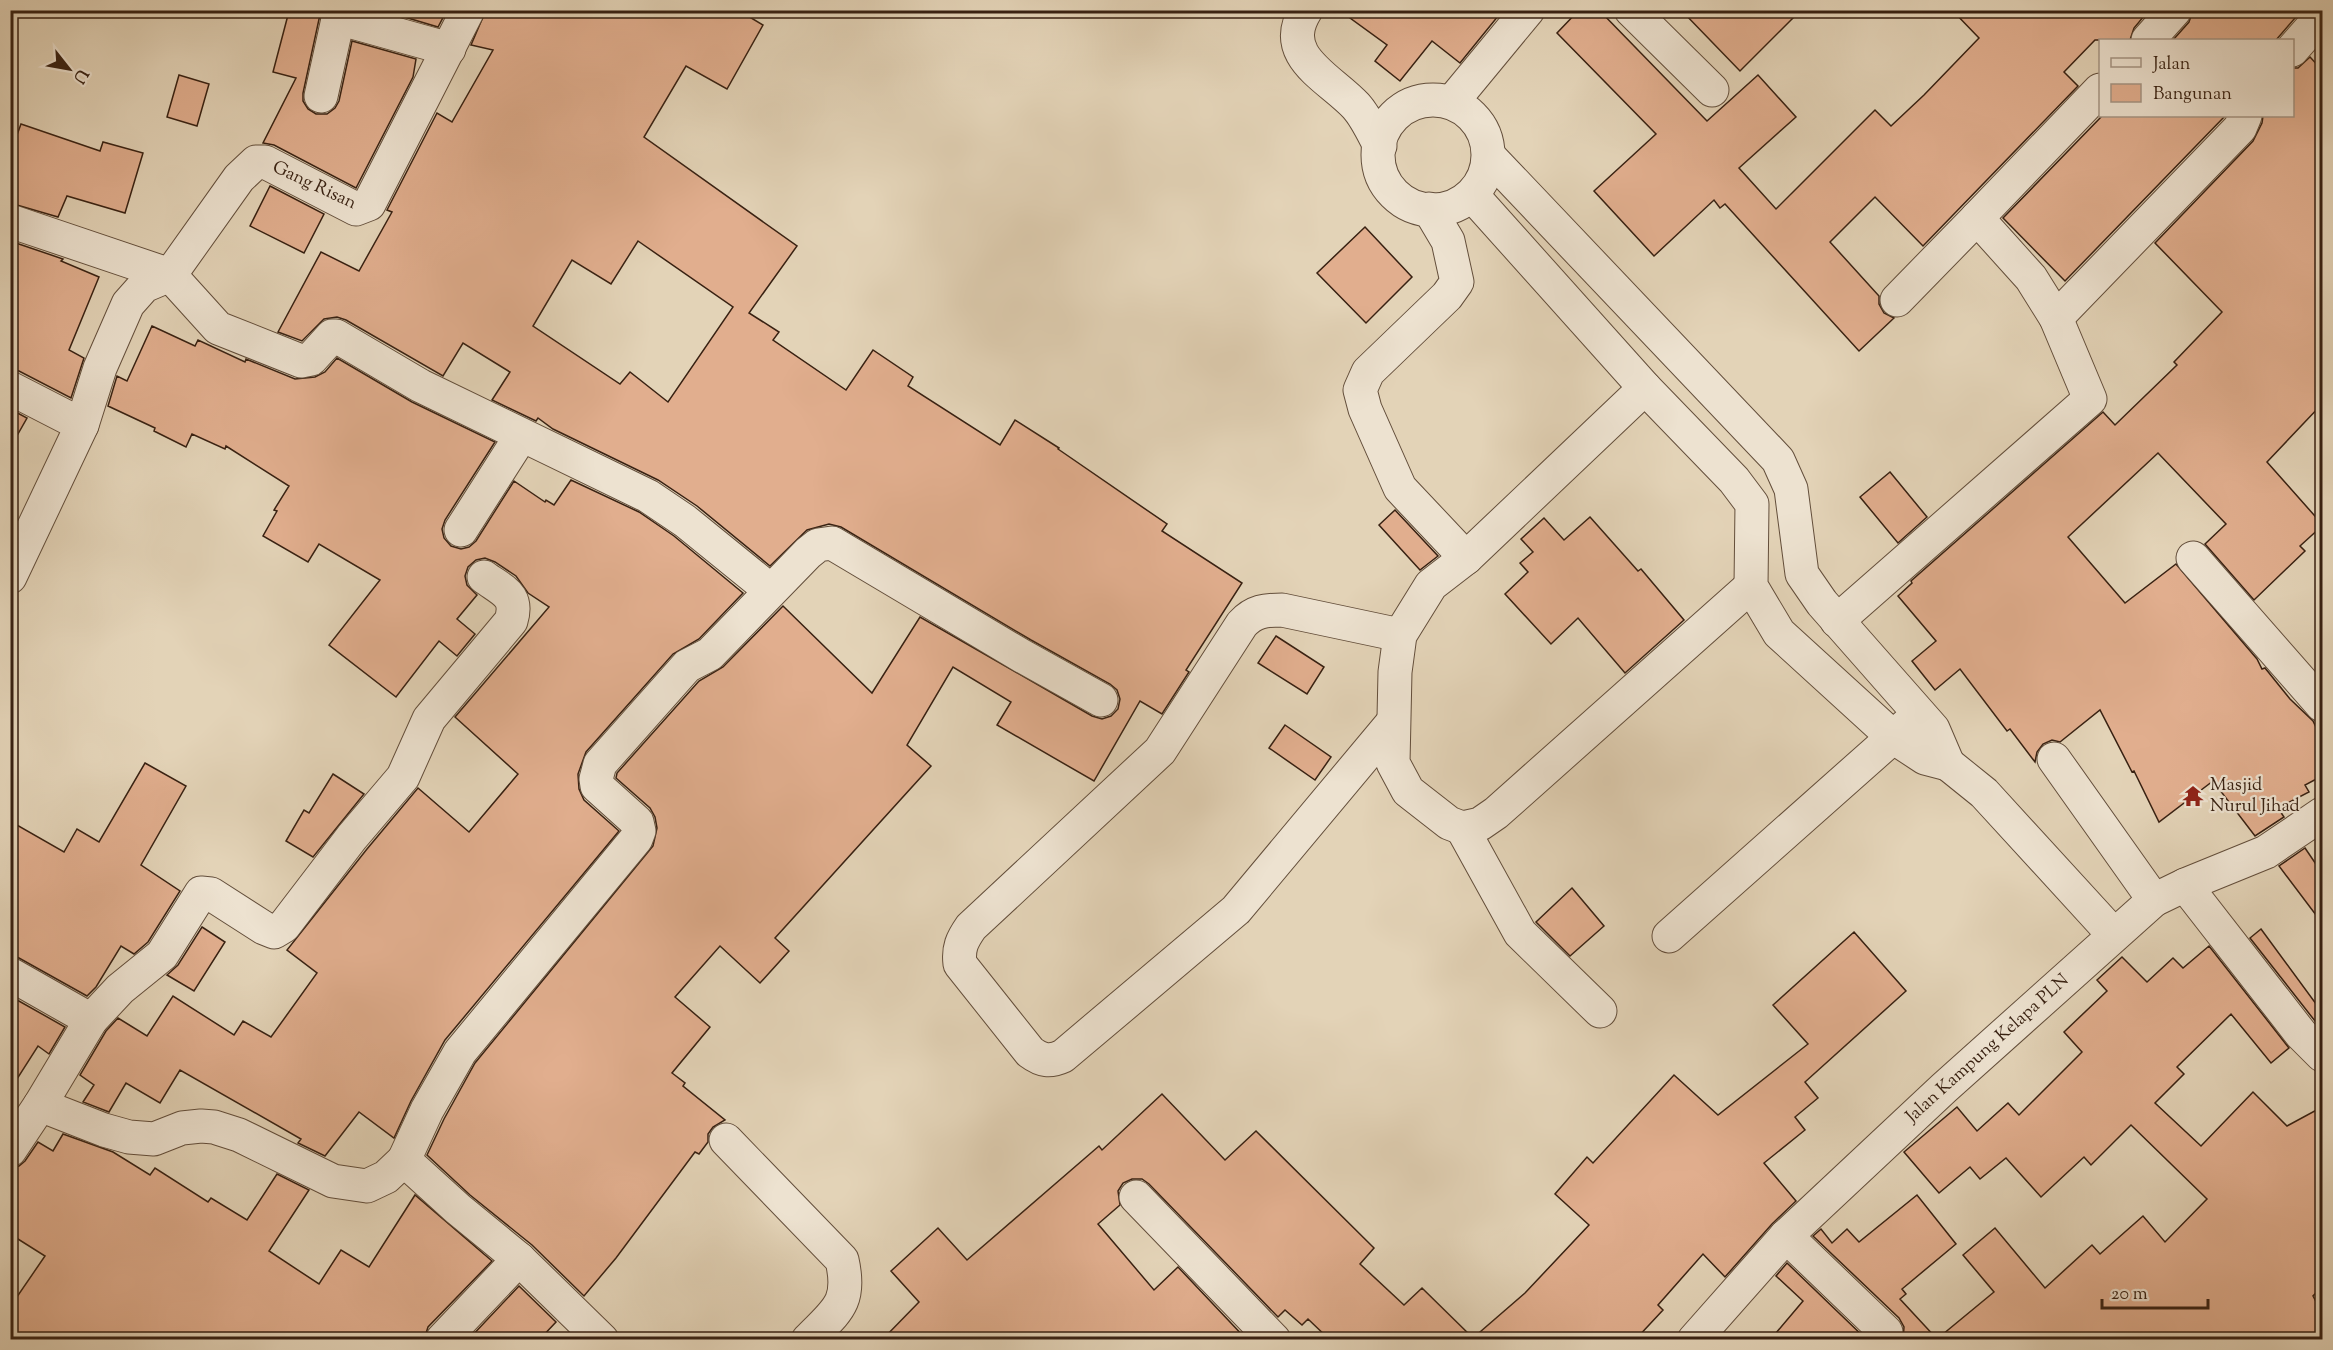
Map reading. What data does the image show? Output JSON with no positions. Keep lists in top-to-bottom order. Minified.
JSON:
{"streets":{"street":["Gang Risan","Jalan Kampung Kelapa PLN"]},"places":{"temple":["Masjid Nurul Jihad"]},"legend":["Jalan","Bangunan"],"scale_bar":"20 m","north":"bottom right"}
